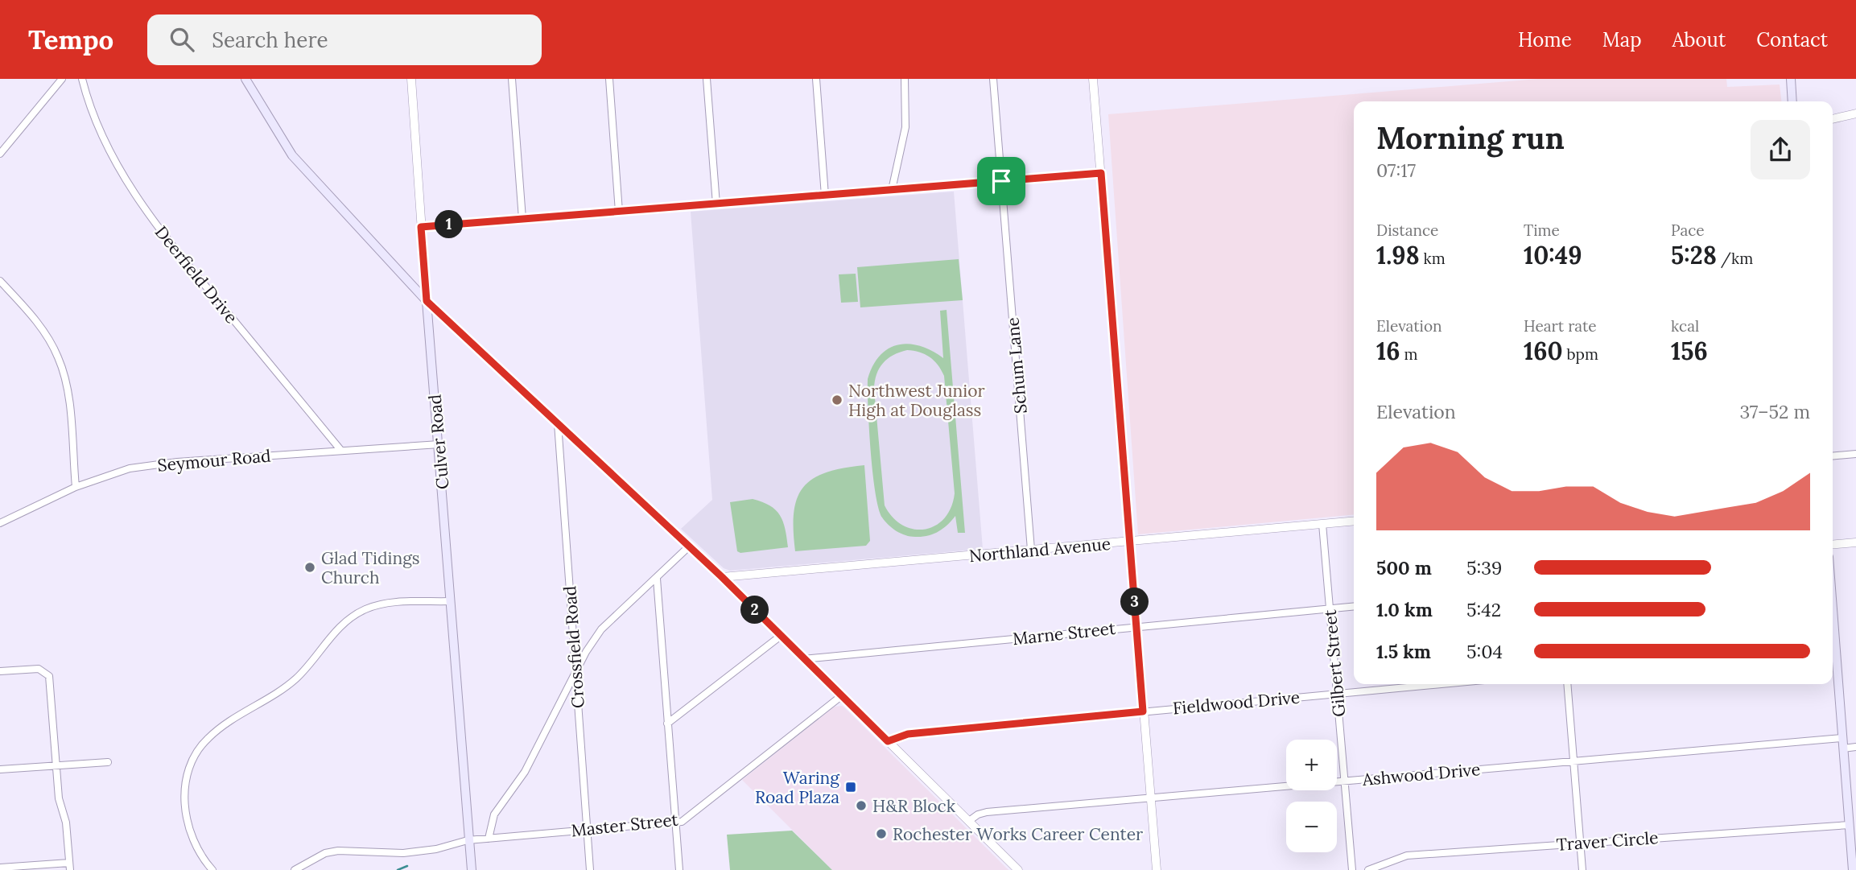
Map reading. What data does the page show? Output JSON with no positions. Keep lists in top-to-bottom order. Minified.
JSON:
{"streets":{"main road":["Culver Road"],"street":["Deerfield Drive","Schum Lane","Seymour Road","Northland Avenue","Marne Street","Crossfield Road","Gilbert Street","Fieldwood Drive","Ashwood Drive","Master Street","Traver Circle"]},"crossings":[["Deerfield Drive","Seymour Road"],["Schum Lane","Northland Avenue"],["Culver Road","Seymour Road"],["Culver Road","Master Street"],["Northland Avenue","Gilbert Street"],["Marne Street","Gilbert Street"],["Crossfield Road","Master Street"],["Gilbert Street","Fieldwood Drive"],["Gilbert Street","Ashwood Drive"]],"places":{"other":["Northwest Junior High at Douglass","Glad Tidings Church","H&R Block","Rochester Works Career Center"],"transit":["Waring Road Plaza"]},"page":{"header":"Tempo","search":"Search here","nav":["Home","Map","About","Contact"],"heading":["Morning run","07:17"],"stats":[["Distance","1.98 km"],["Time","10:49"],["Pace","5:28 /km"],["Elevation","16 m"],["Heart rate","160 bpm"],["kcal","156"]],"pins":["1","3","2"],"chart":["Elevation","37–52 m"],"list":[{"name":"500 m","note":"5:39"},{"name":"1.0 km","note":"5:42"},{"name":"1.5 km","note":"5:04"}],"map_buttons":["+","−"]}}
